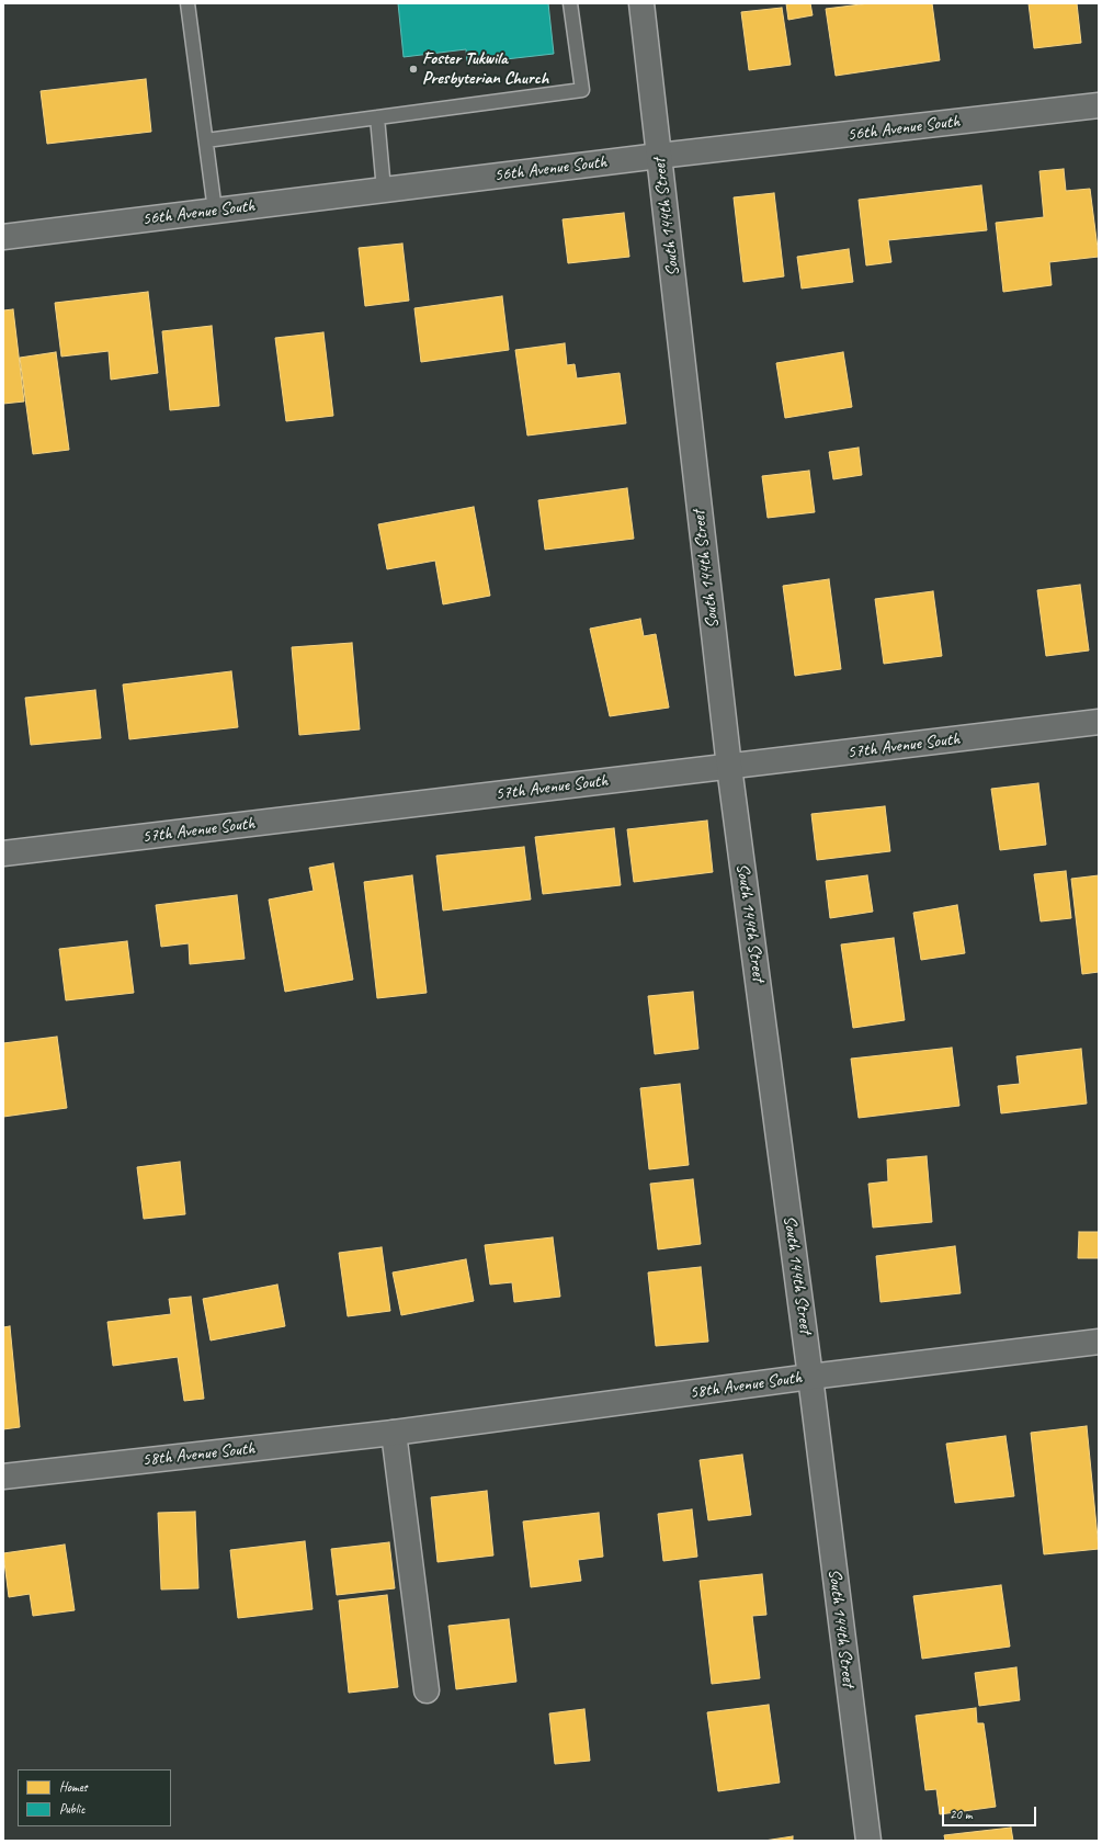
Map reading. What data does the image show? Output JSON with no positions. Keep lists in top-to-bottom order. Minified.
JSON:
{"streets":{"street":["56th Avenue South","South 144th Street","57th Avenue South","58th Avenue South"]},"crossings":[["56th Avenue South","South 144th Street"],["South 144th Street","57th Avenue South"],["South 144th Street","58th Avenue South"]],"places":["Foster Tukwila Presbyterian Church"],"legend":["Homes","Public"],"scale_bar":"20 m"}
